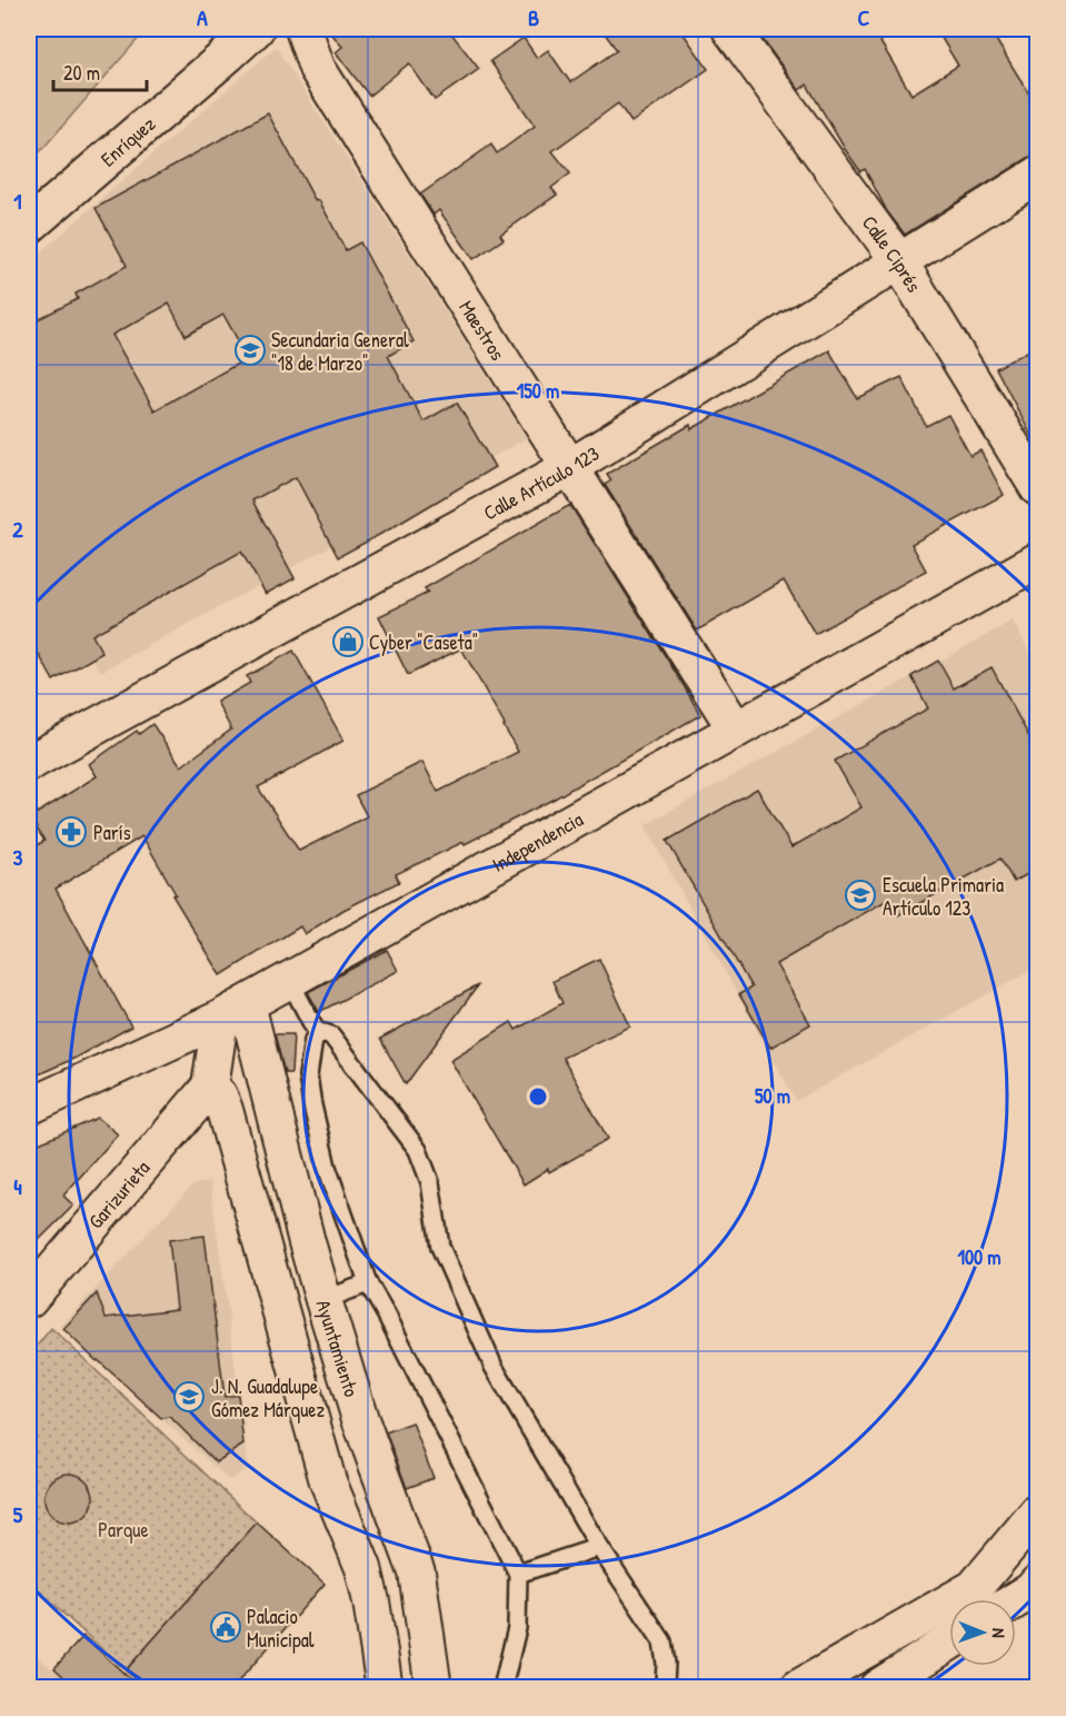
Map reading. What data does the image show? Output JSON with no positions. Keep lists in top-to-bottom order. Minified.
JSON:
{"streets":{"street":["Enríquez","Calle Ciprés","Maestros","Calle Artículo 123","Independencia","Garizurieta","Ayuntamiento"]},"crossings":[["Calle Ciprés","Calle Artículo 123"],["Maestros","Calle Artículo 123"],["Maestros","Independencia"],["Independencia","Ayuntamiento"]],"parks":["Parque"],"places":{"school or university":["Secundaria General \"18 de Marzo\"","Escuela Primaria Artículo 123","J. N. Guadalupe Gómez Márquez"],"shop":["Cyber \"Caseta\""],"pharmacy":["París"],"public building":["Palacio Municipal"]},"scale_bar":"20 m","north":"right","grid":{"columns":["A","B","C"],"rows":["1","2","3","4","5"]},"rings":["150 m","50 m","100 m"]}
